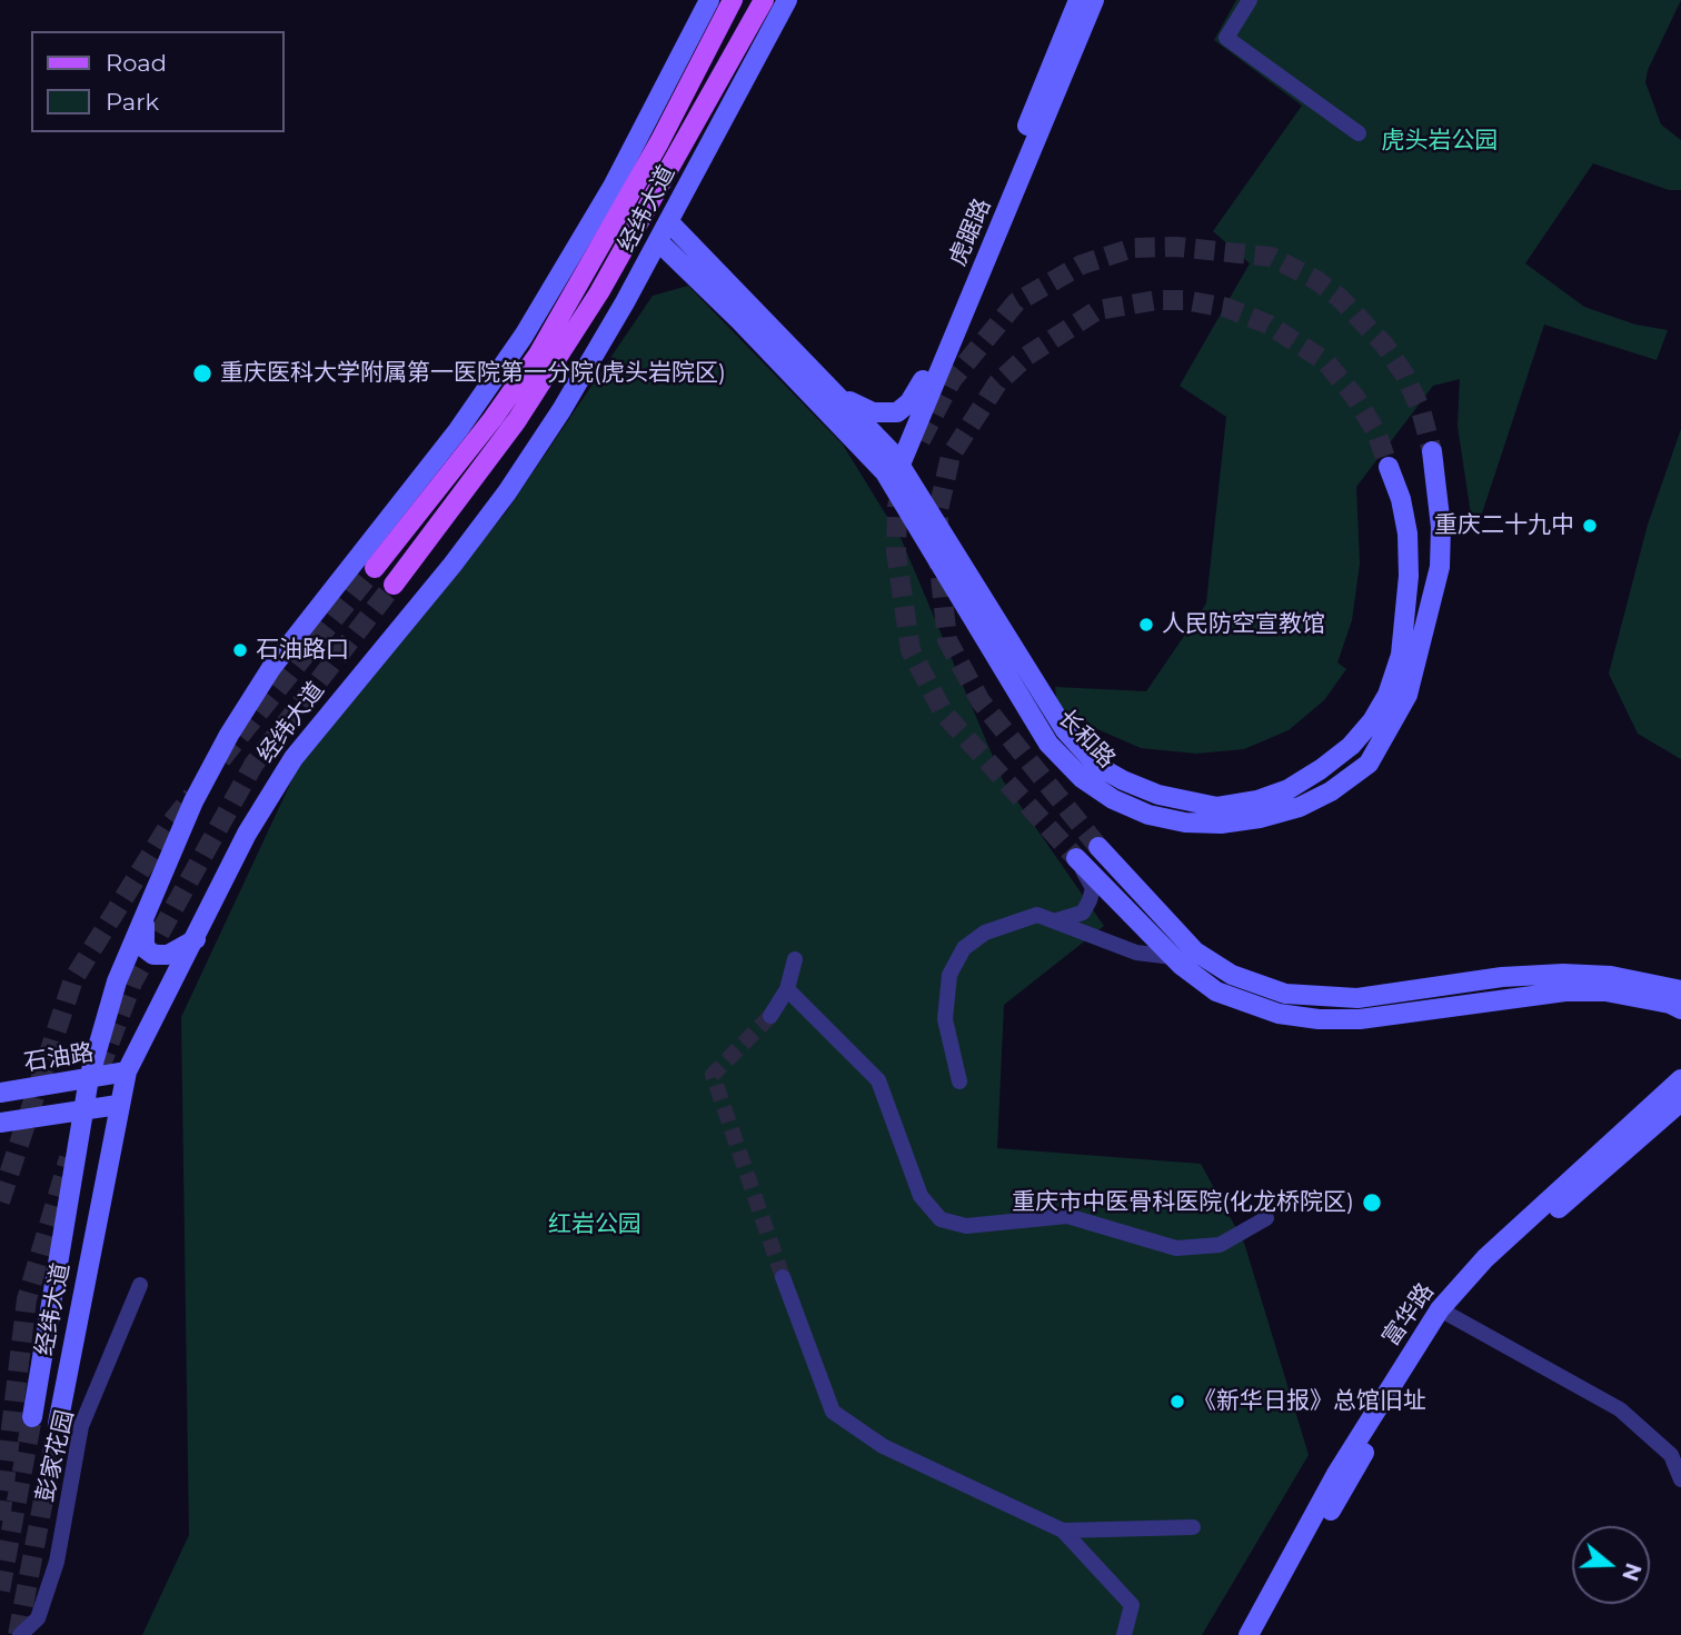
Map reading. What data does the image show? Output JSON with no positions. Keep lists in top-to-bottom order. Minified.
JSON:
{"streets":{"main road":["经纬大道","虎踞路","长和路","石油路","富华路"],"street":["彭家花园"]},"crossings":[["经纬大道","长和路"],["经纬大道","石油路"],["虎踞路","长和路"]],"parks":["虎头岩公园","红岩公园"],"places":["重庆医科大学附属第一医院第一分院(虎头岩院区)","重庆二十九中","人民防空宣教馆","石油路口","重庆市中医骨科医院(化龙桥院区)","《新华日报》总馆旧址"],"legend":["Road","Park"],"north":"right"}
